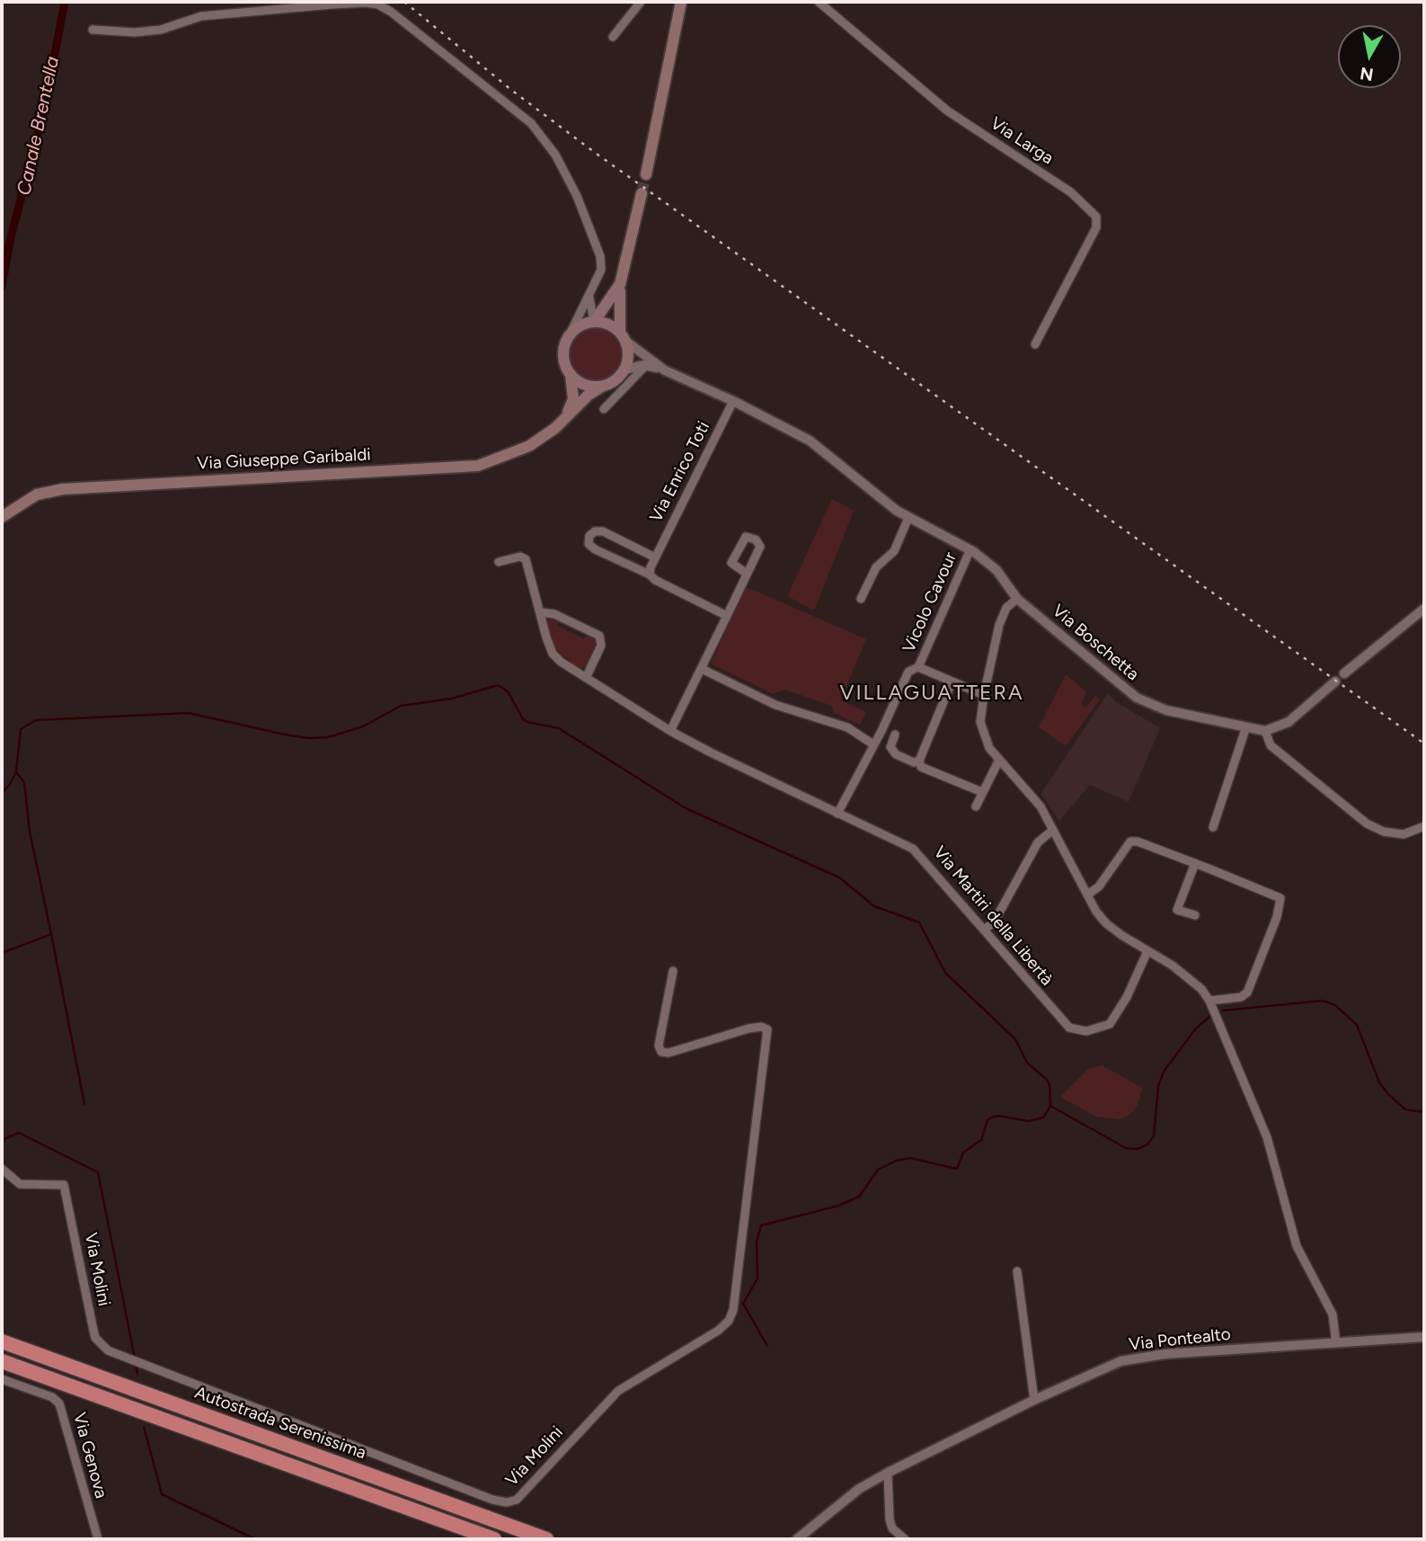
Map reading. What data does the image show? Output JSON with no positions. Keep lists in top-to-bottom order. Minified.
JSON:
{"streets":{"highway":["Autostrada Serenissima"],"main road":["Via Giuseppe Garibaldi"],"street":["Via Larga","Via Enrico Toti","Vicolo Cavour","Via Boschetta","Via Martiri della Libertà","Via Molini","Via Pontealto","Via Genova"]},"crossings":[["Via Enrico Toti","Via Boschetta"],["Vicolo Cavour","Via Boschetta"],["Vicolo Cavour","Via Martiri della Libertà"]],"districts":["VILLAGUATTERA"],"water":["Canale Brentella"],"north":"bottom"}
